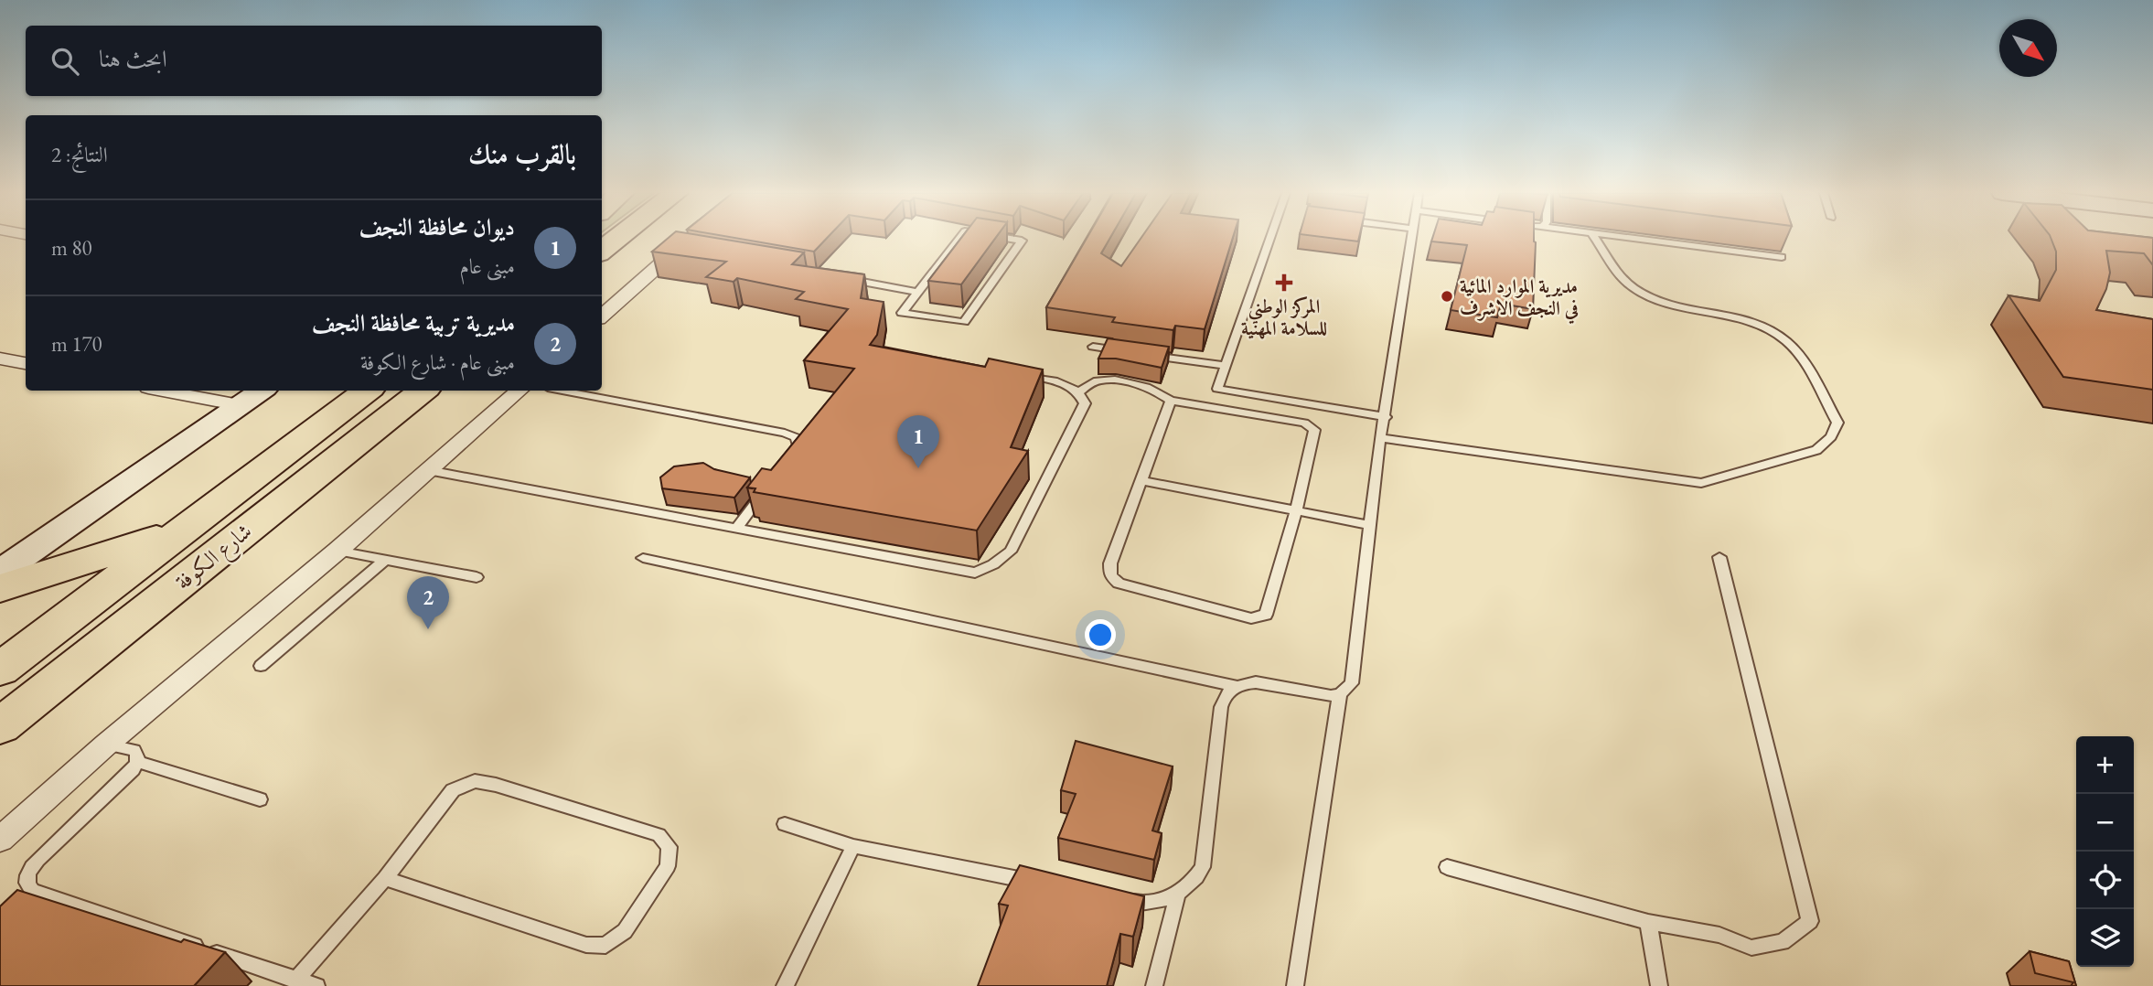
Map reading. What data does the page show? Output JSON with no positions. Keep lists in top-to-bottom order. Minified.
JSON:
{"streets":{"highway":["شارع الكوفة"]},"places":{"health":["المركز الوطني للسلامة المهنية"],"other":["مديرية الموارد المائية في النجف الاشرف"]},"north":"bottom right","page":{"search":"ابحث هنا","heading":["بالقرب منك","النتائج: 2"],"list":[{"mark":"1","name":"ديوان محافظة النجف","note":"مبنى عام","value":"80 m"},{"mark":"2","name":"مديرية تربية محافظة النجف","note":"مبنى عام · شارع الكوفة","value":"170 m"}],"pins":["1","2"],"map_buttons":["+","−"]}}
